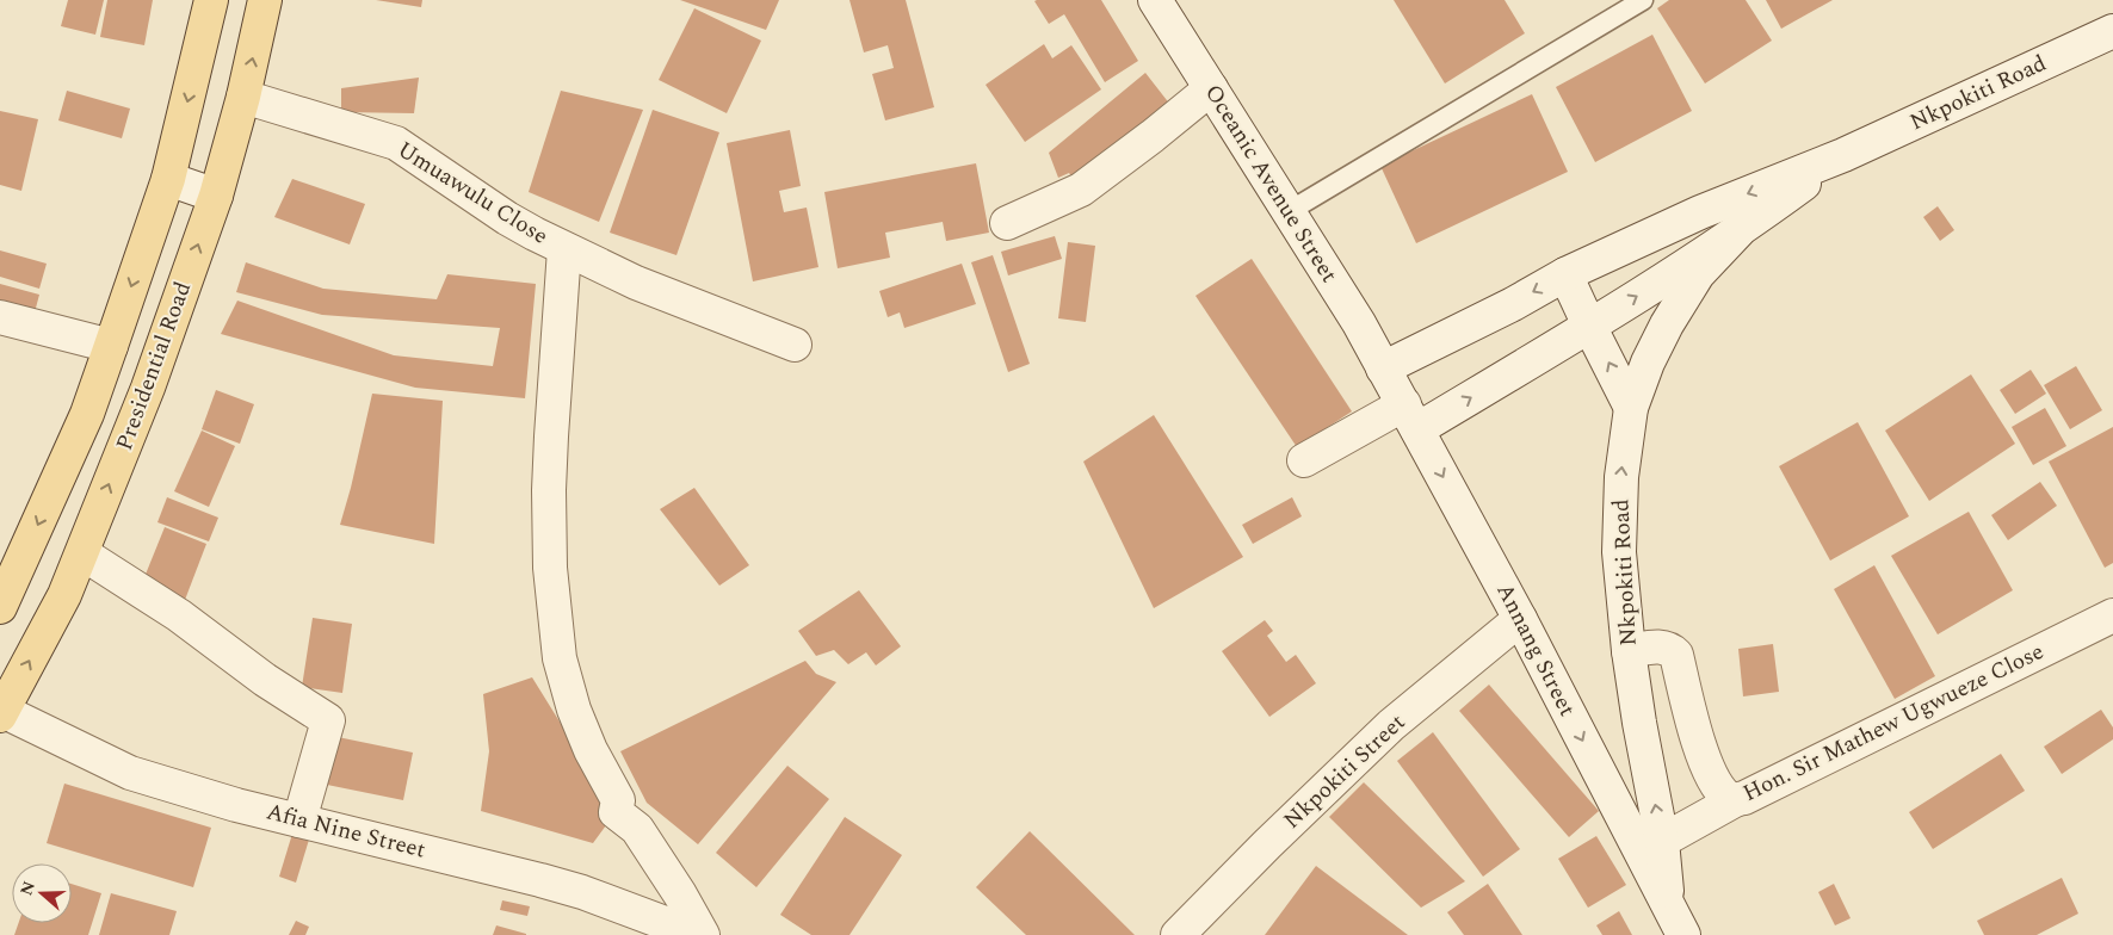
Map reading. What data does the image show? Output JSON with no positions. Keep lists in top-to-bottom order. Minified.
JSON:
{"streets":{"main road":["Presidential Road"],"street":["Nkpokiti Road","Oceanic Avenue Street","Umuawulu Close","Annang Street","Hon. Sir Mathew Ugwueze Close","Nkpokiti Street","Afia Nine Street"]},"crossings":[["Nkpokiti Road","Annang Street"],["Nkpokiti Road","Hon. Sir Mathew Ugwueze Close"],["Oceanic Avenue Street","Annang Street"],["Umuawulu Close","Presidential Road"],["Presidential Road","Afia Nine Street"],["Annang Street","Nkpokiti Street"]],"one_way":["Nkpokiti Road","Annang Street"],"north":"left"}
